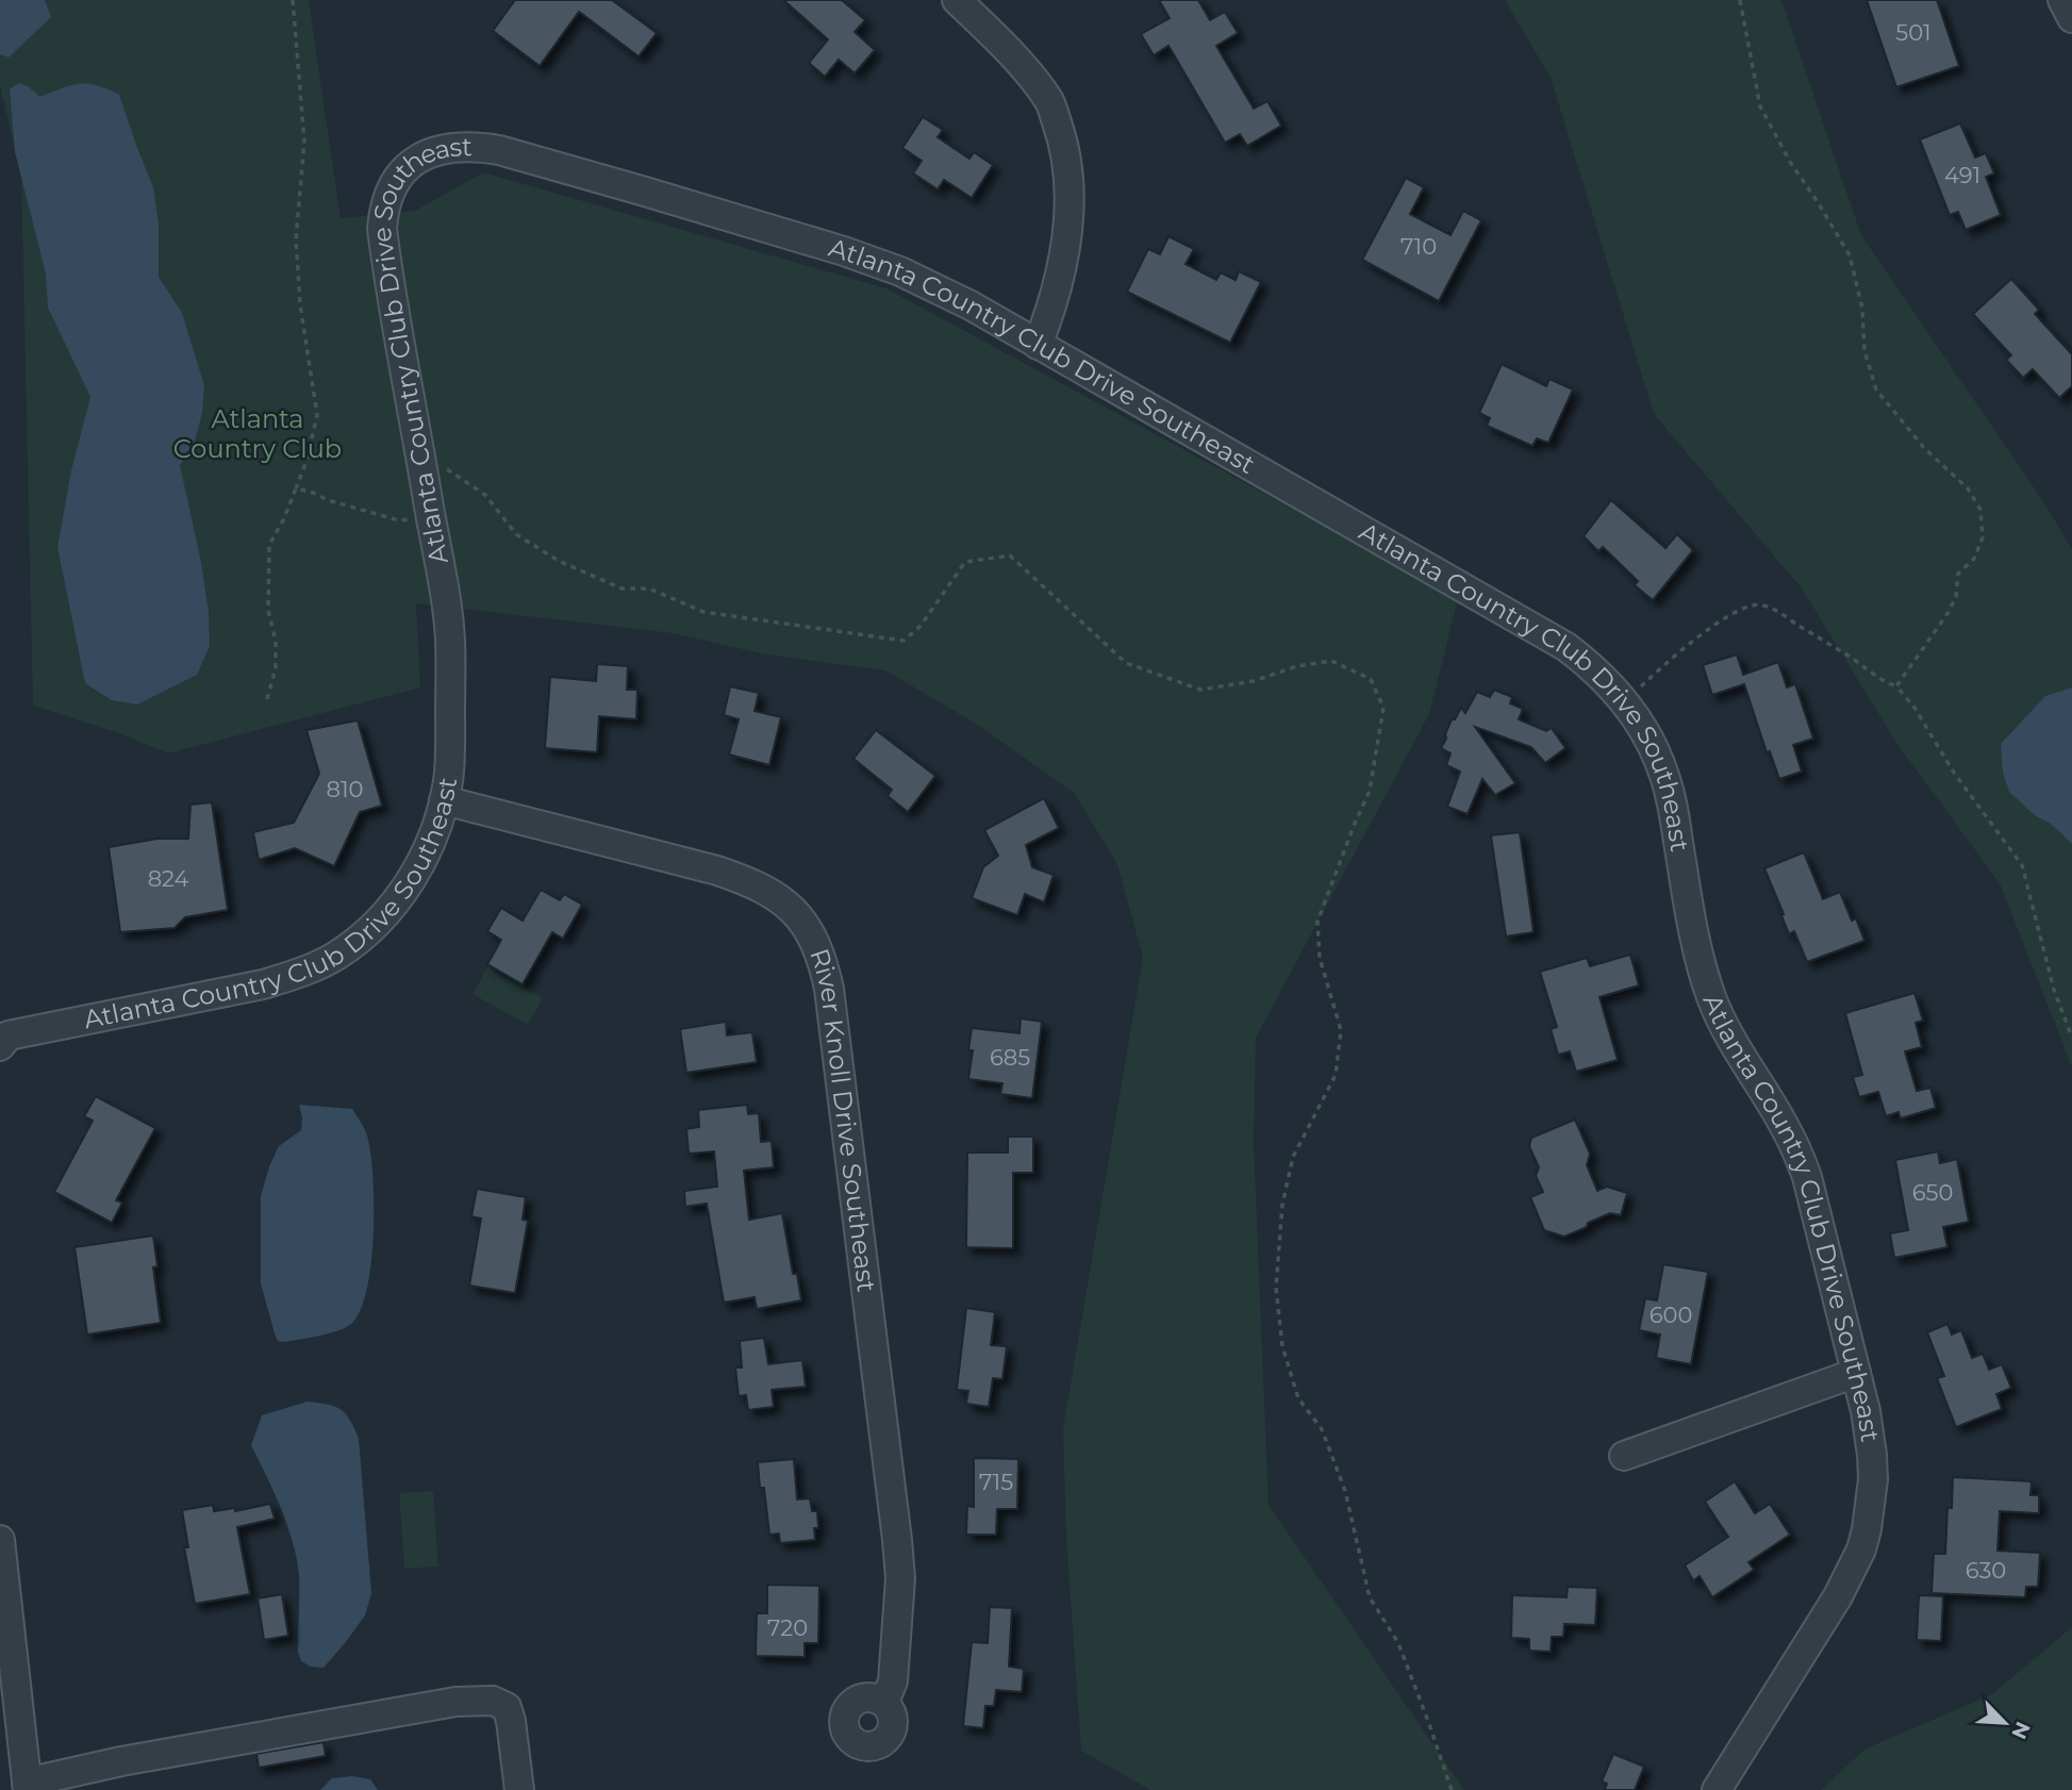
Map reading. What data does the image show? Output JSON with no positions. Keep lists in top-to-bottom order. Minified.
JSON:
{"streets":{"street":["Atlanta Country Club Drive Southeast","River Knoll Drive Southeast"]},"crossings":[["Atlanta Country Club Drive Southeast","River Knoll Drive Southeast"]],"parks":["Atlanta Country Club"],"house_numbers":["501","491","710","810","824","685","650","600","715","630","720"],"north":"bottom right"}
